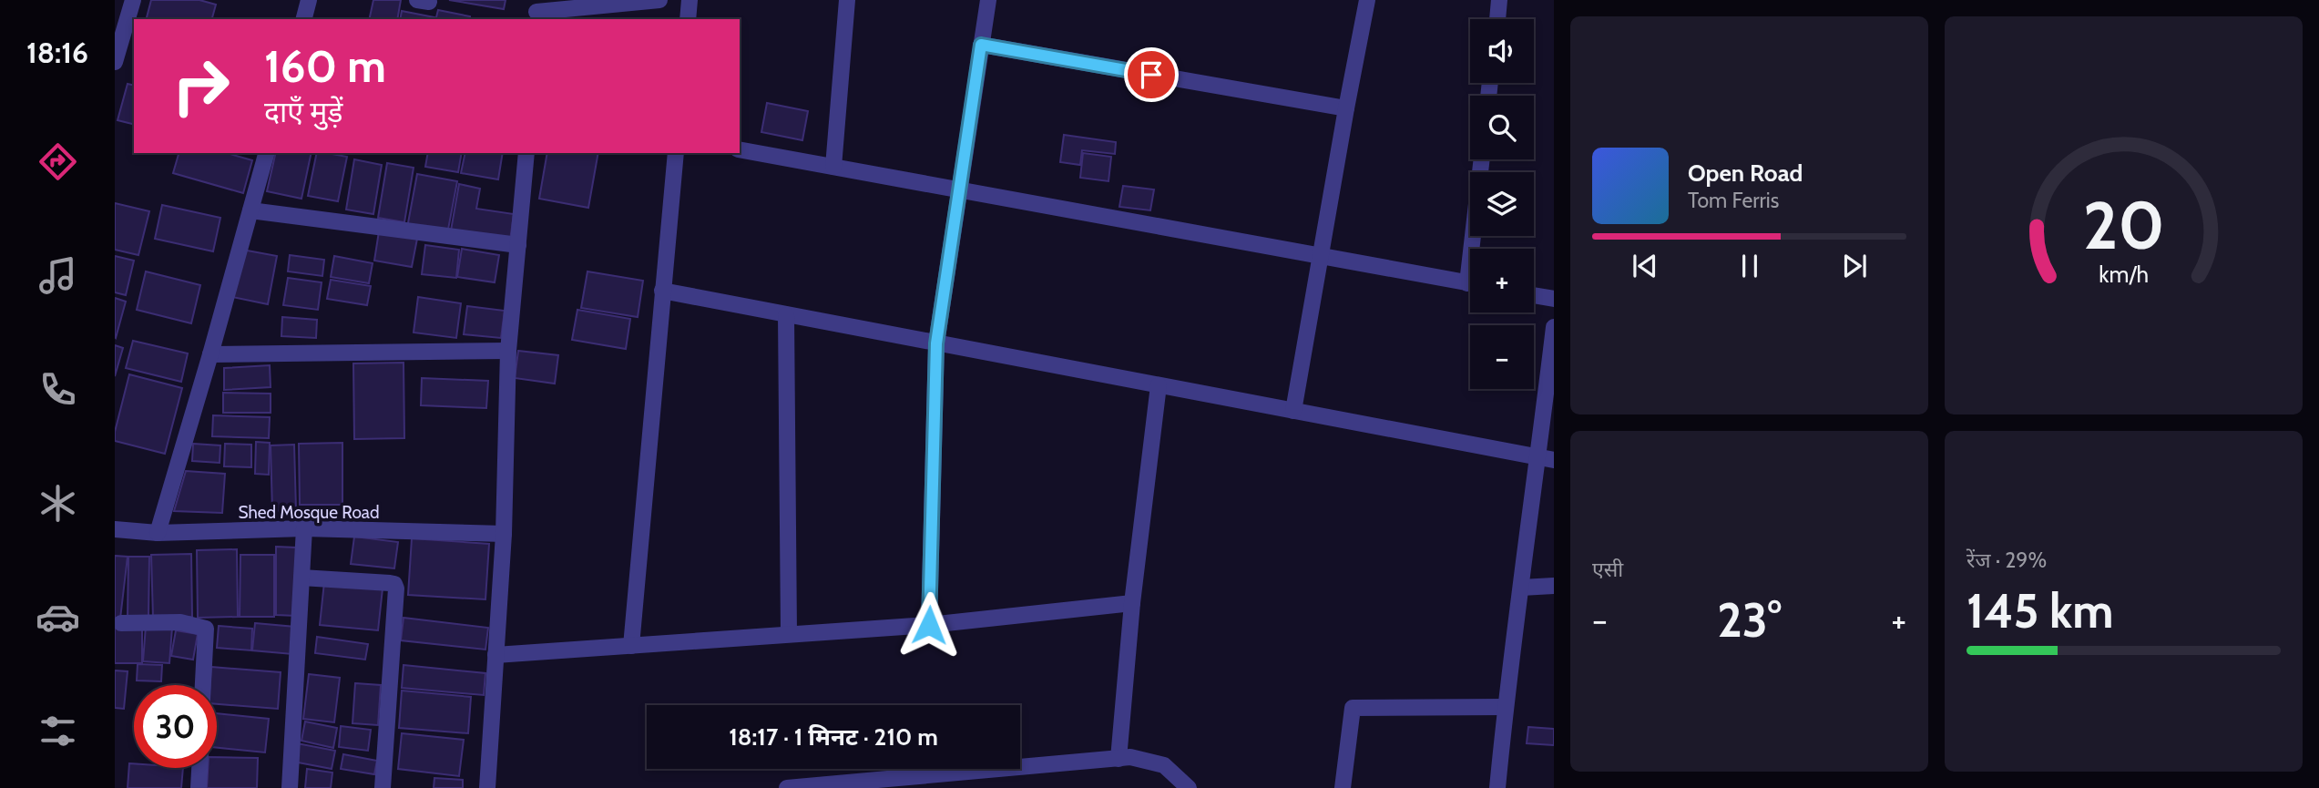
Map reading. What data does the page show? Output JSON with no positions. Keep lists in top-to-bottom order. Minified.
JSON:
{"streets":{"street":["Shed Mosque Road"]},"page":{"tabs":"18:16","map_buttons":["+","−"],"turn":["160 m","दाएँ मुड़ें"],"song":["Open Road","Tom Ferris"],"tile":["एसी",["रेंज · 29%","145 km"]],"heat":["−","23°","+"],"limit":"30","trip":"18:17 · 1 मिनट · 210 m","gauge":["20","km/h"]}}
